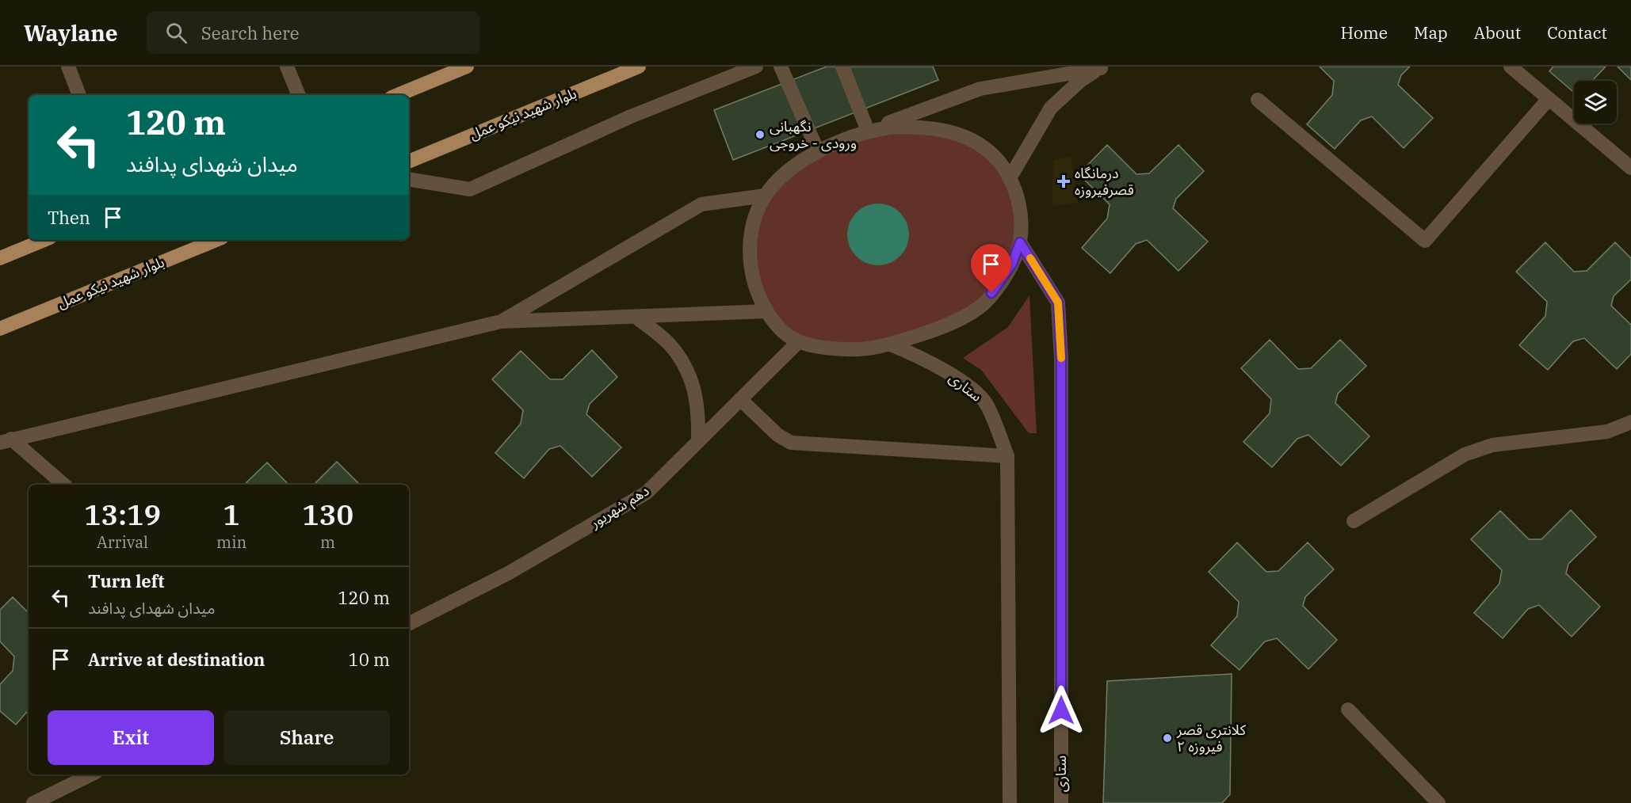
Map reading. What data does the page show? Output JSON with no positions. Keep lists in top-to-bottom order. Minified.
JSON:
{"streets":{"main road":["بلوار شهید نیکو عمل"],"street":["ستاری","دهم شهریور"]},"places":{"other":["نگهبانی ورودی - خروجی","کلانتری قصر فیروزه ۲"],"health":["درمانگاه قصرفیروزه"]},"page":{"header":"Waylane","search":"Search here","nav":["Home","Map","About","Contact"],"turn":["120 m","میدان شهدای پدافند"],"then":"Then","eta":["13:19","Arrival","1","min","130","m"],"list":[{"name":"Turn left","note":"میدان شهدای پدافند","value":"120 m"},{"name":"Arrive at destination","value":"10 m"}],"buttons":["Exit","Share"]}}
